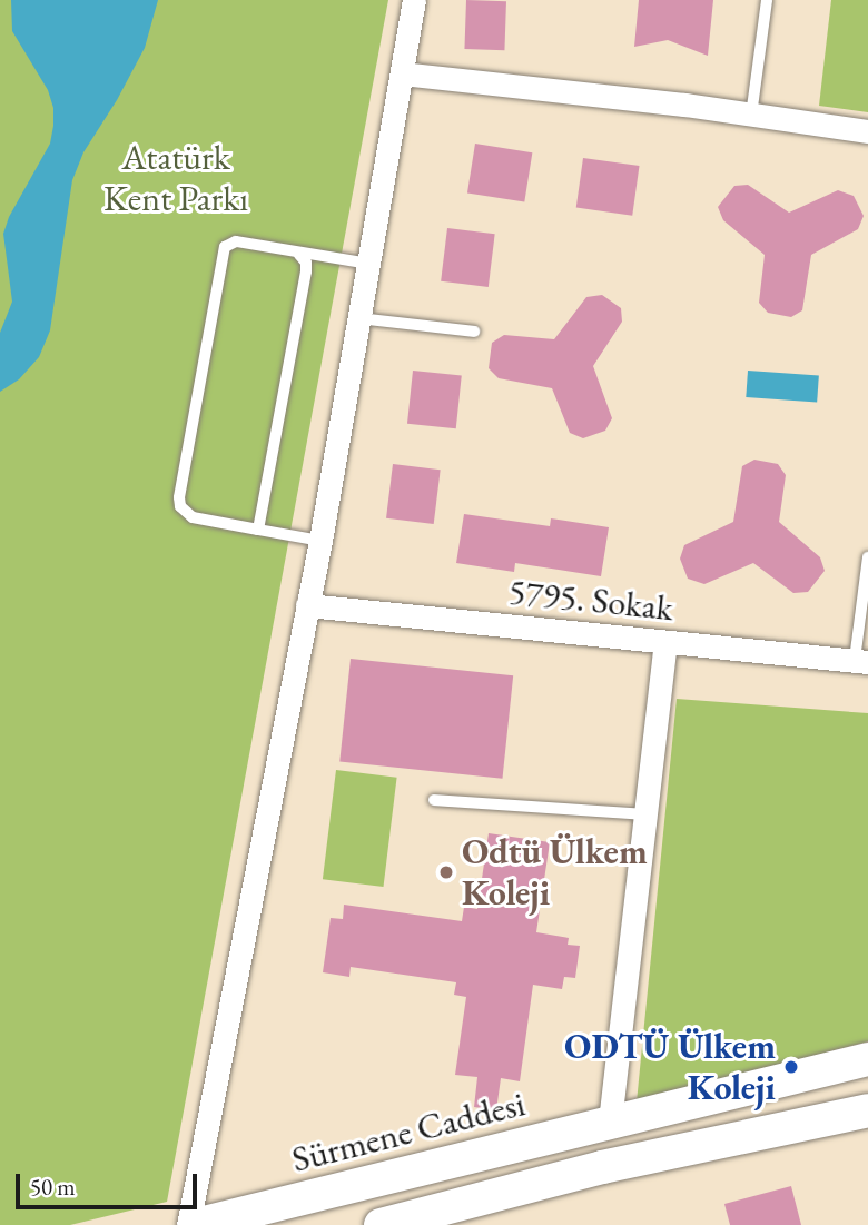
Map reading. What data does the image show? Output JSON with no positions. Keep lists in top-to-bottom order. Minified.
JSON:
{"streets":{"main road":["Sürmene Caddesi"],"street":["5795. Sokak"]},"parks":["Atatürk Kent Parkı"],"places":["Odtü Ülkem Koleji","ODTÜ Ülkem Koleji"],"scale_bar":"50 m"}
